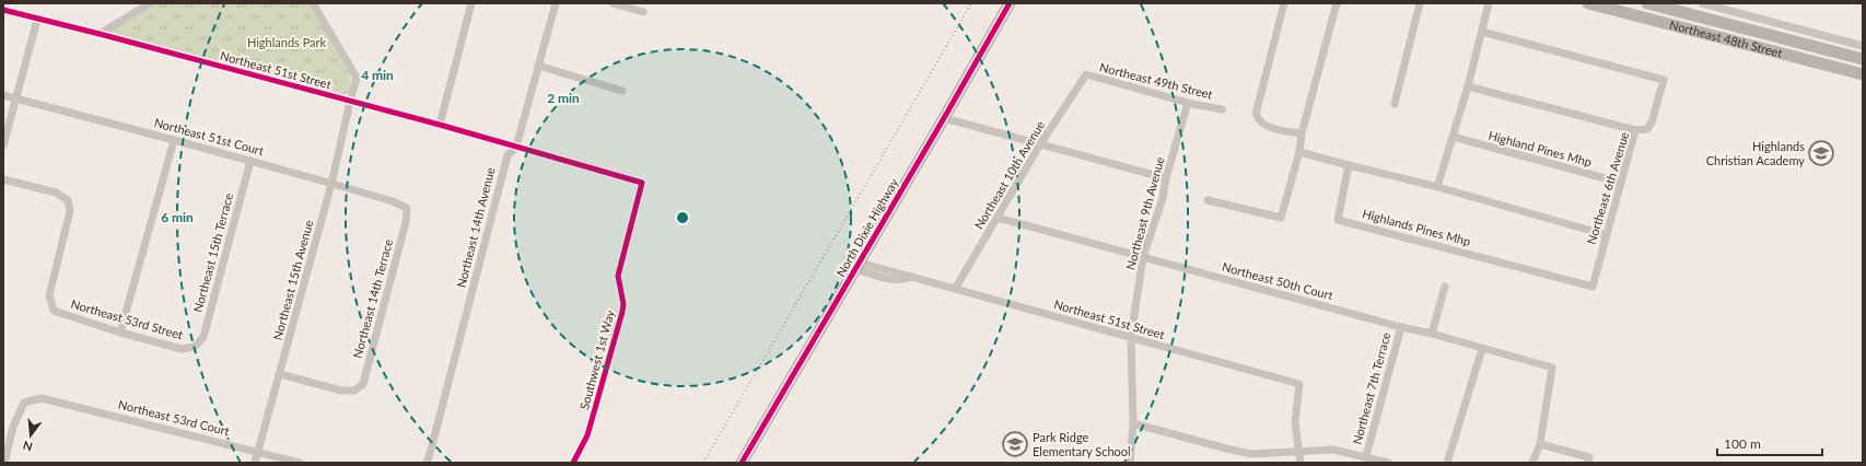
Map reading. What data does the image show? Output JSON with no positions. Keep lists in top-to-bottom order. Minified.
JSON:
{"streets":{"main road":["Northeast 48th Street","North Dixie Highway"],"street":["Northeast 51st Street","Northeast 49th Street","Northeast 51st Court","Highland Pines Mhp","Northeast 10th Avenue","Northeast 6th Avenue","Northeast 9th Avenue","Northeast 14th Avenue","Highlands Pines Mhp","Northeast 15th Terrace","Northeast 15th Avenue","Northeast 50th Court","Northeast 14th Terrace","Northeast 53rd Street","Southwest 1st Way","Northeast 7th Terrace","Northeast 53rd Court"]},"crossings":[["Northeast 51st Street","Northeast 10th Avenue"],["Northeast 51st Street","Northeast 9th Avenue"],["Northeast 51st Street","Northeast 14th Avenue"],["Northeast 51st Street","North Dixie Highway"],["Northeast 51st Street","Northeast 15th Avenue"],["Northeast 51st Street","Southwest 1st Way"],["Northeast 49th Street","Northeast 10th Avenue"],["Northeast 49th Street","Northeast 9th Avenue"],["Northeast 51st Court","Northeast 15th Terrace"],["Northeast 51st Court","Northeast 15th Avenue"],["Northeast 51st Court","Northeast 14th Terrace"],["Highland Pines Mhp","Northeast 6th Avenue"],["Northeast 10th Avenue","Northeast 50th Court"],["Northeast 6th Avenue","Highlands Pines Mhp"],["Northeast 9th Avenue","Northeast 50th Court"],["Northeast 15th Terrace","Northeast 53rd Street"],["Northeast 15th Avenue","Northeast 14th Terrace"],["Northeast 15th Avenue","Northeast 53rd Court"],["Northeast 50th Court","Northeast 7th Terrace"]],"parks":["Highlands Park"],"places":{"school or university":["Highlands Christian Academy","Park Ridge Elementary School"]},"scale_bar":"100 m","north":"bottom","rings":["4 min","2 min","6 min"]}
